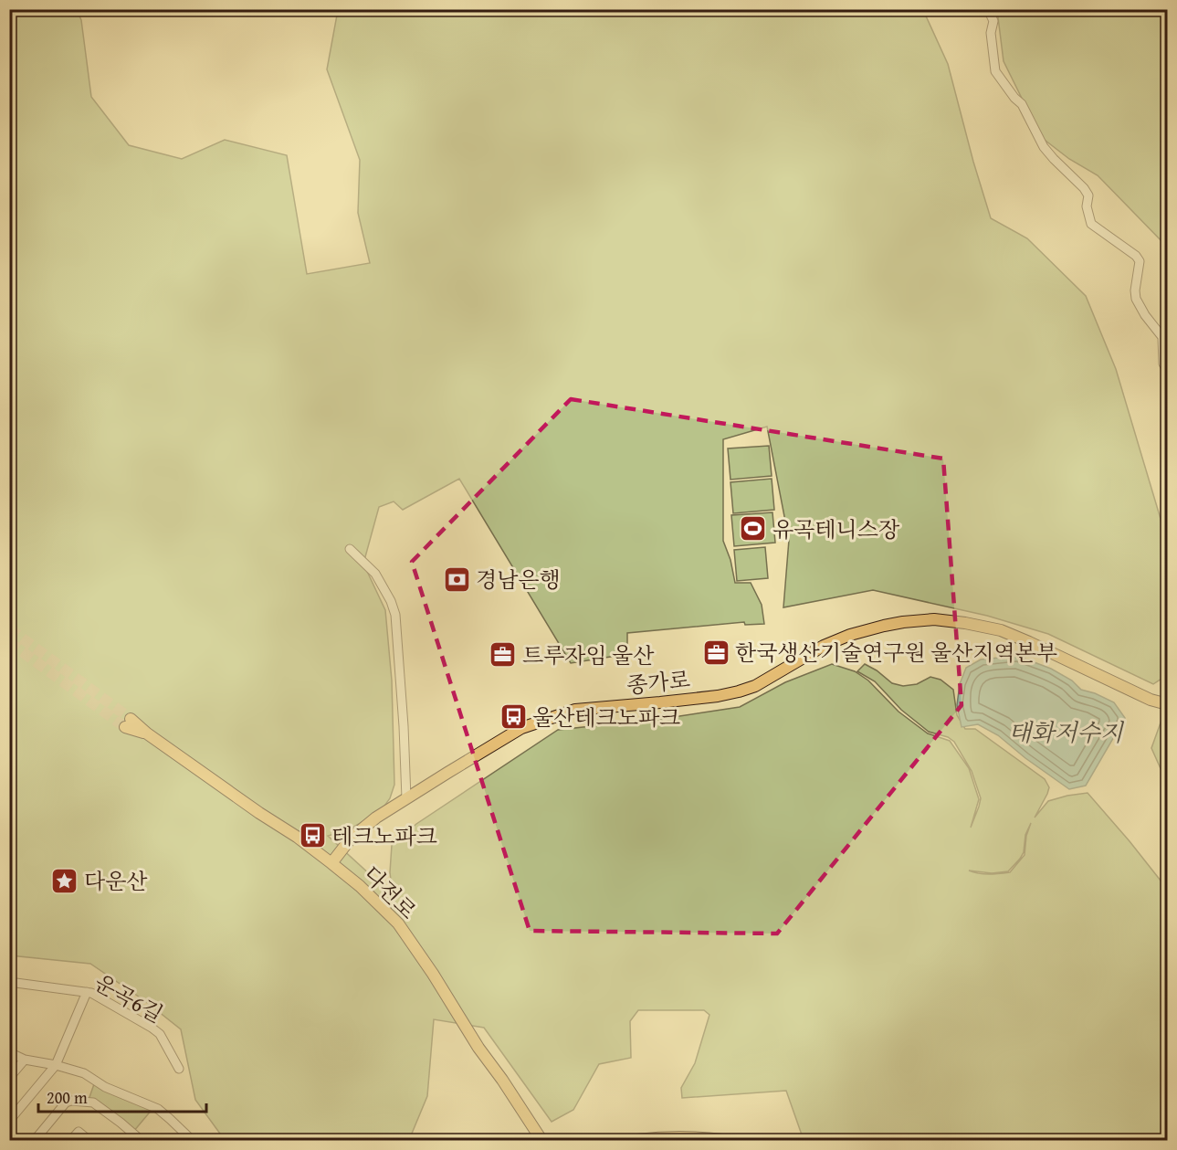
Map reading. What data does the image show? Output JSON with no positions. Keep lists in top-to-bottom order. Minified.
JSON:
{"streets":{"main road":["종가로","다전로"],"street":["운곡6길"]},"crossings":[["종가로","다전로"]],"water":["태화저수지"],"places":{"sports":["유곡테니스장"],"bank":["경남은행"],"office":["한국생산기술연구원 울산지역본부","트루자임 울산"],"bus stop":["울산테크노파크","테크노파크"],"place":["다운산"]},"scale_bar":"200 m"}
